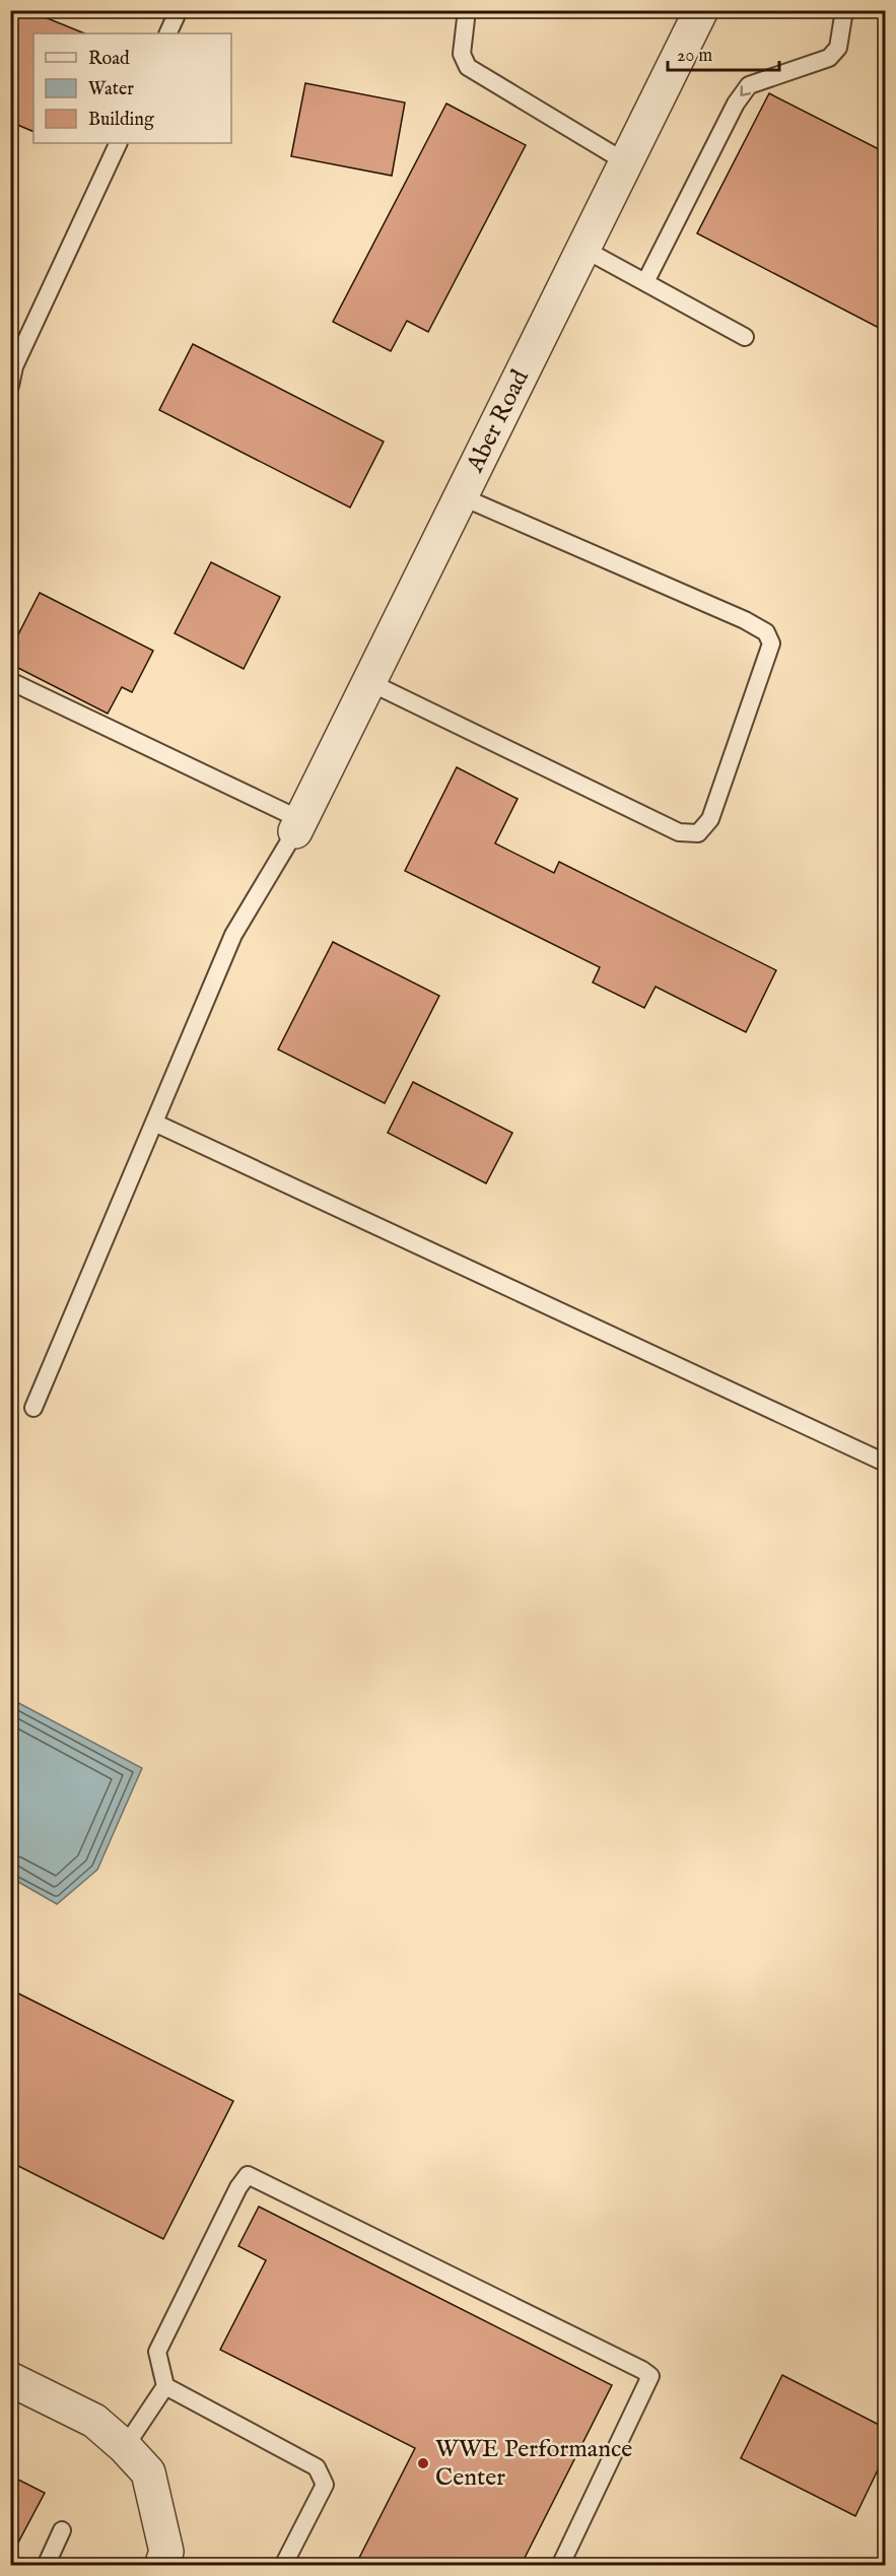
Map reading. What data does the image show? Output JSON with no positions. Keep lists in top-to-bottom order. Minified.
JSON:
{"streets":{"street":["Aber Road"]},"places":["WWE Performance Center"],"legend":["Road","Water","Building"],"scale_bar":"20 m"}
